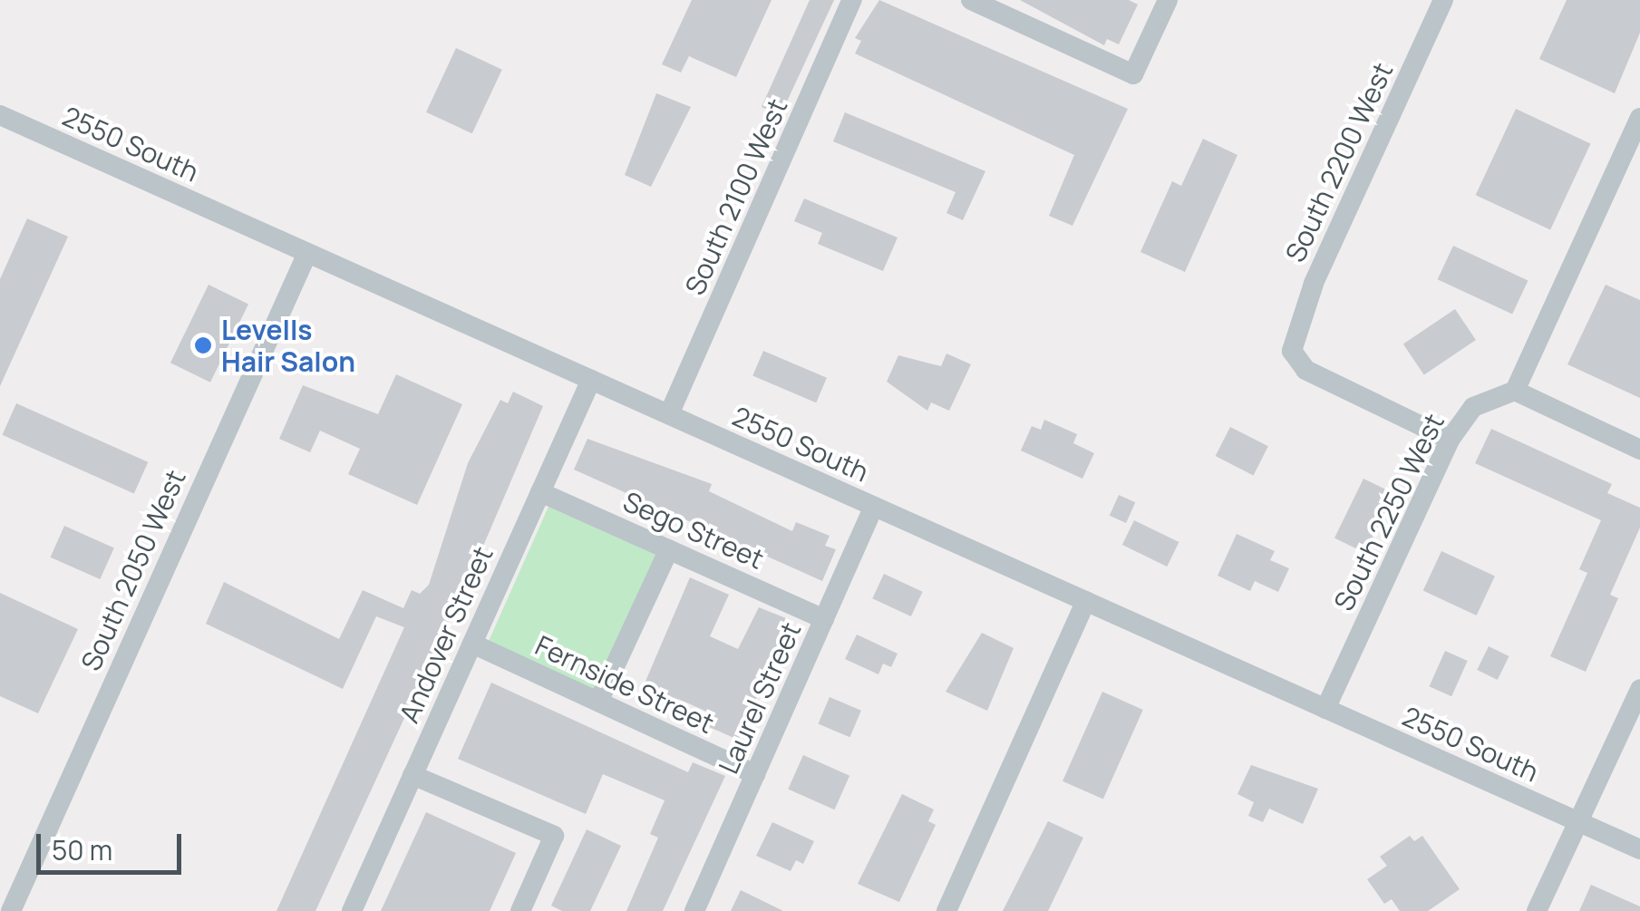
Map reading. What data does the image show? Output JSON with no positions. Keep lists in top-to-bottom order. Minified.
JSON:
{"streets":{"street":["2550 South","South 2200 West","South 2100 West","South 2250 West","Sego Street","South 2050 West","Andover Street","Fernside Street","Laurel Street"]},"crossings":[["2550 South","South 2100 West"],["2550 South","South 2250 West"],["2550 South","South 2050 West"],["2550 South","Andover Street"],["2550 South","Laurel Street"],["South 2200 West","South 2250 West"],["Sego Street","Andover Street"],["Sego Street","Laurel Street"],["Andover Street","Fernside Street"],["Fernside Street","Laurel Street"]],"places":["Levells Hair Salon"],"scale_bar":"50 m"}
